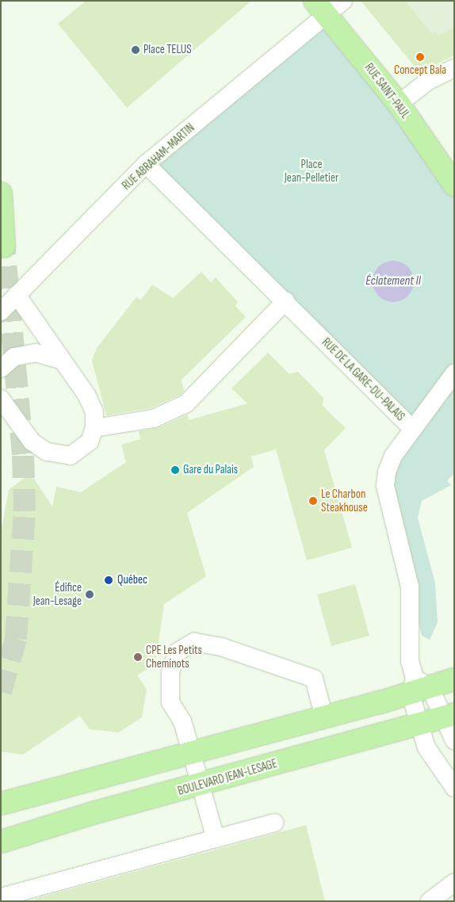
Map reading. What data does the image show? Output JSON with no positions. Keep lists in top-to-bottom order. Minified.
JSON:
{"streets":{"main road":["RUE SAINT-PAUL","BOULEVARD JEAN-LESAGE"],"street":["RUE ABRAHAM-MARTIN","RUE DE LA GARE-DU-PALAIS"]},"crossings":[["RUE SAINT-PAUL","RUE ABRAHAM-MARTIN"],["RUE ABRAHAM-MARTIN","RUE DE LA GARE-DU-PALAIS"],["RUE DE LA GARE-DU-PALAIS","BOULEVARD JEAN-LESAGE"]],"water":["Éclatement II"],"parks":["Place Jean-Pelletier"],"places":["Place TELUS","Concept Bala","Gare du Palais","Le Charbon Steakhouse","Québec","Édifice Jean-Lesage","CPE Les Petits Cheminots"]}
